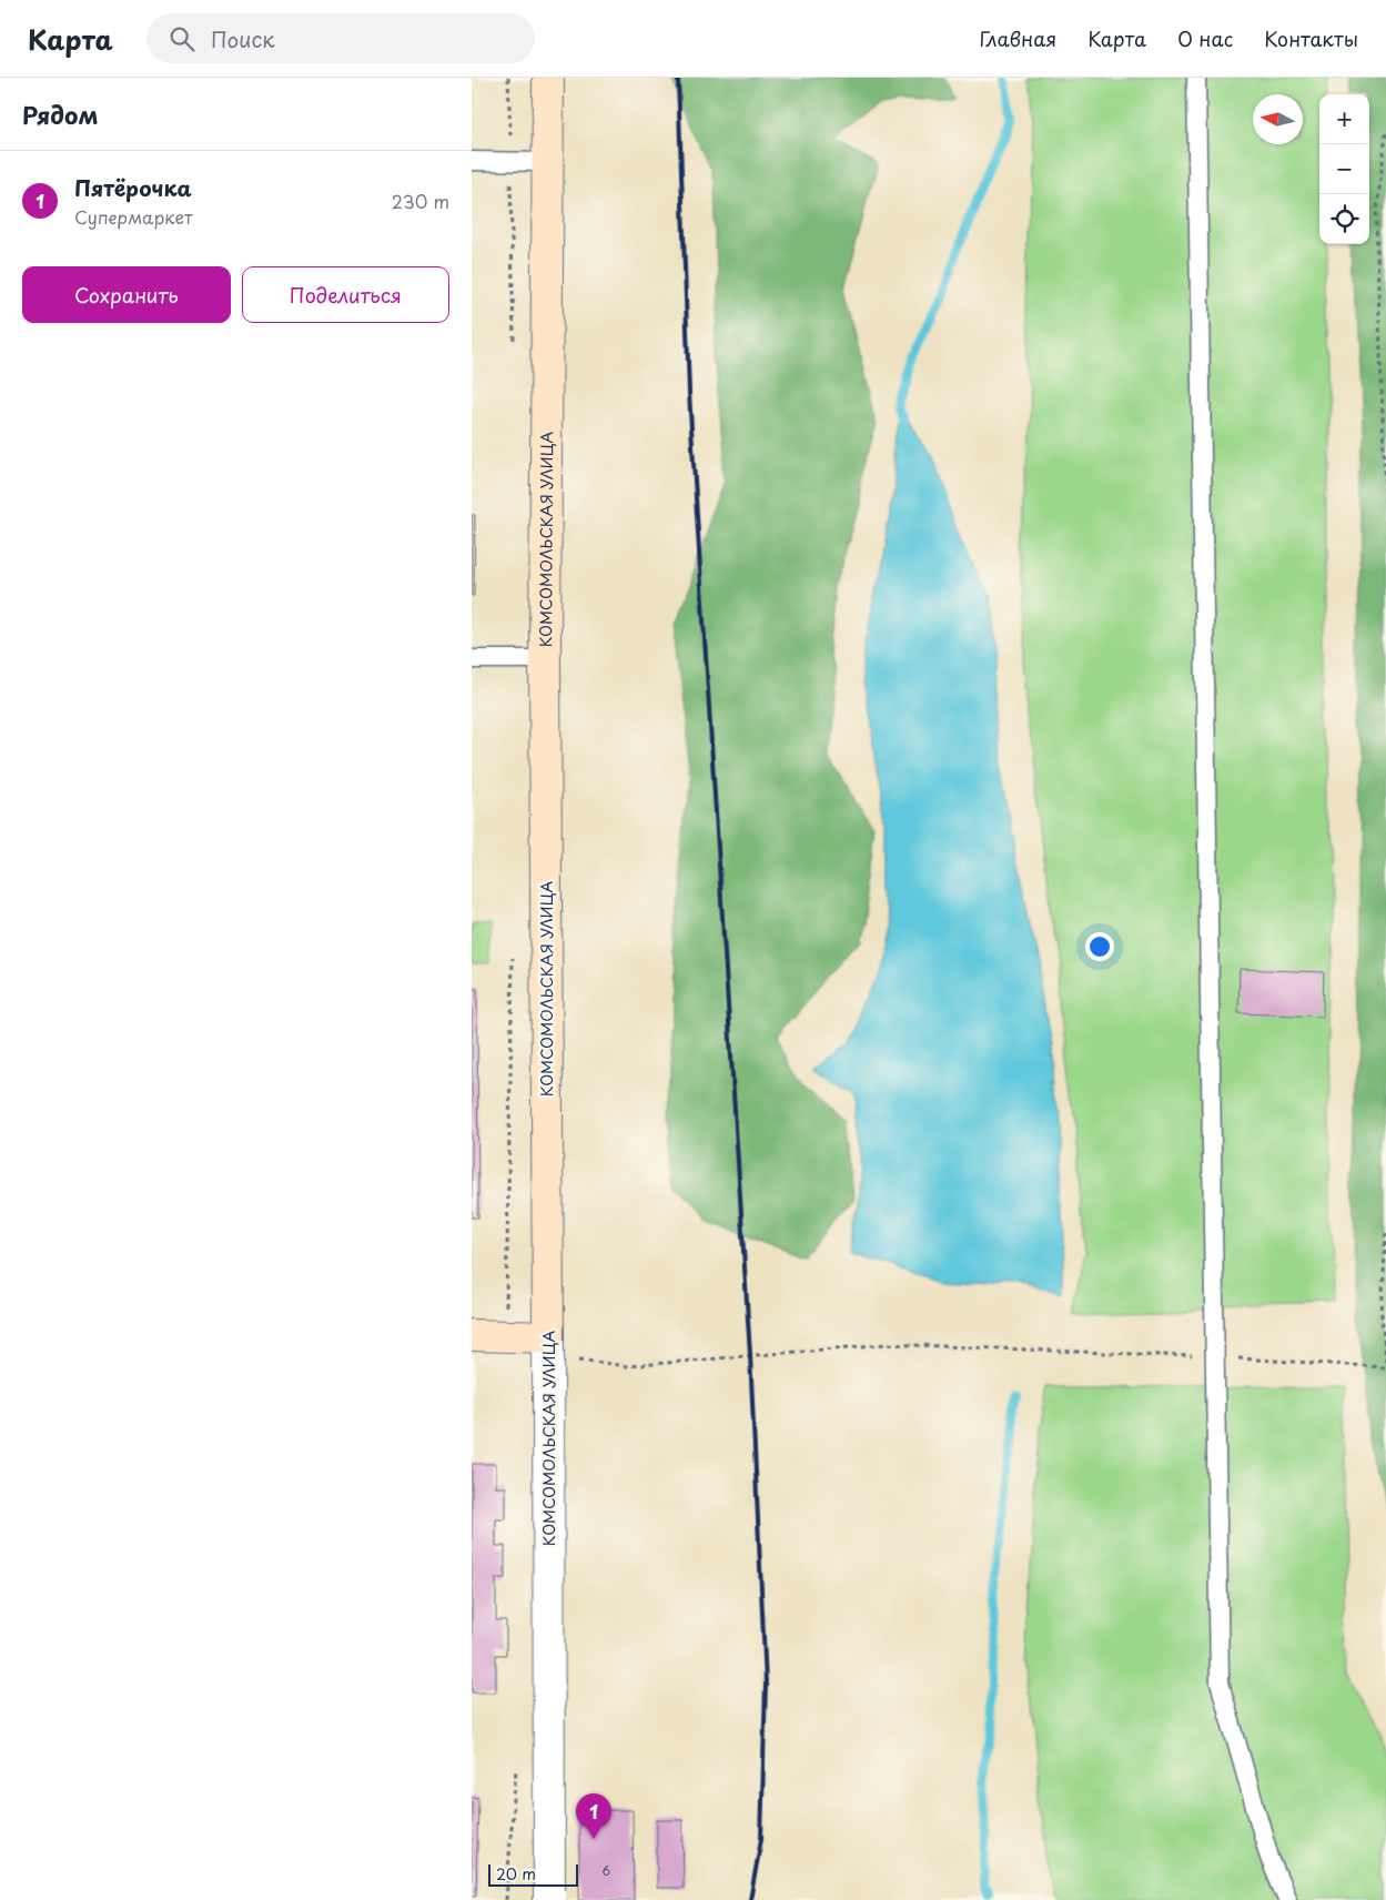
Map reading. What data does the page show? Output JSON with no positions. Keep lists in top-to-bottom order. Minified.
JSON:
{"streets":{"street":["КОМСОМОЛЬСКАЯ УЛИЦА"]},"house_numbers":["6"],"scale_bar":"20 m","north":"left","page":{"header":"Карта","search":"Поиск","nav":["Главная","Карта","О нас","Контакты"],"heading":"Рядом","map_buttons":["+","−"],"list":[{"mark":"1","name":"Пятёрочка","note":"Супермаркет","value":"230 m"}],"buttons":["Сохранить","Поделиться"],"pins":"1","scale":"20 m"}}
